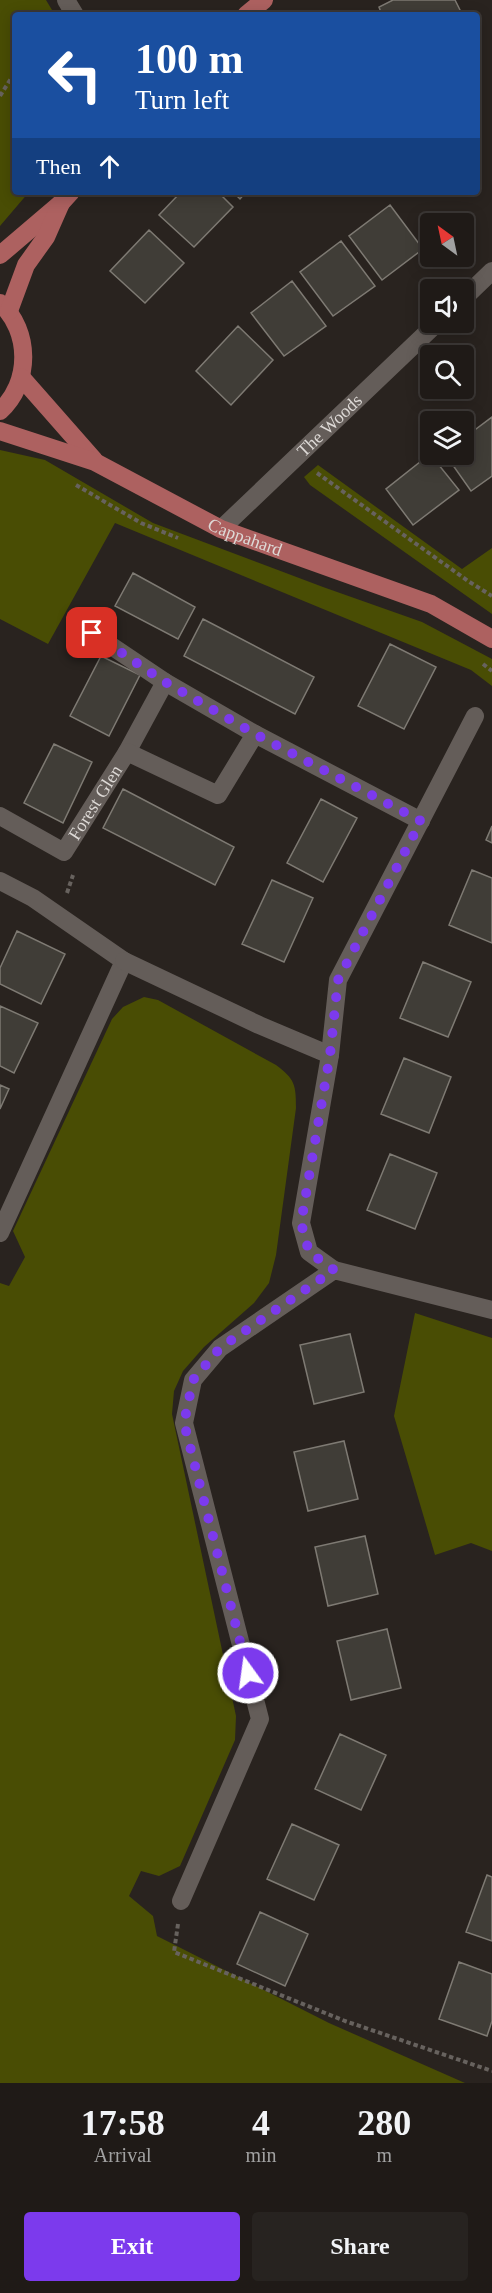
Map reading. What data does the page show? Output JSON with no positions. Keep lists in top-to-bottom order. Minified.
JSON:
{"streets":{"main road":["Cappahard"],"street":["The Woods","Forest Glen"]},"crossings":[["The Woods","Cappahard"]],"north":"top left","page":{"turn":["100 m","Turn left"],"then":"Then","eta":["17:58","Arrival","4","min","280","m"],"buttons":["Exit","Share"]}}
